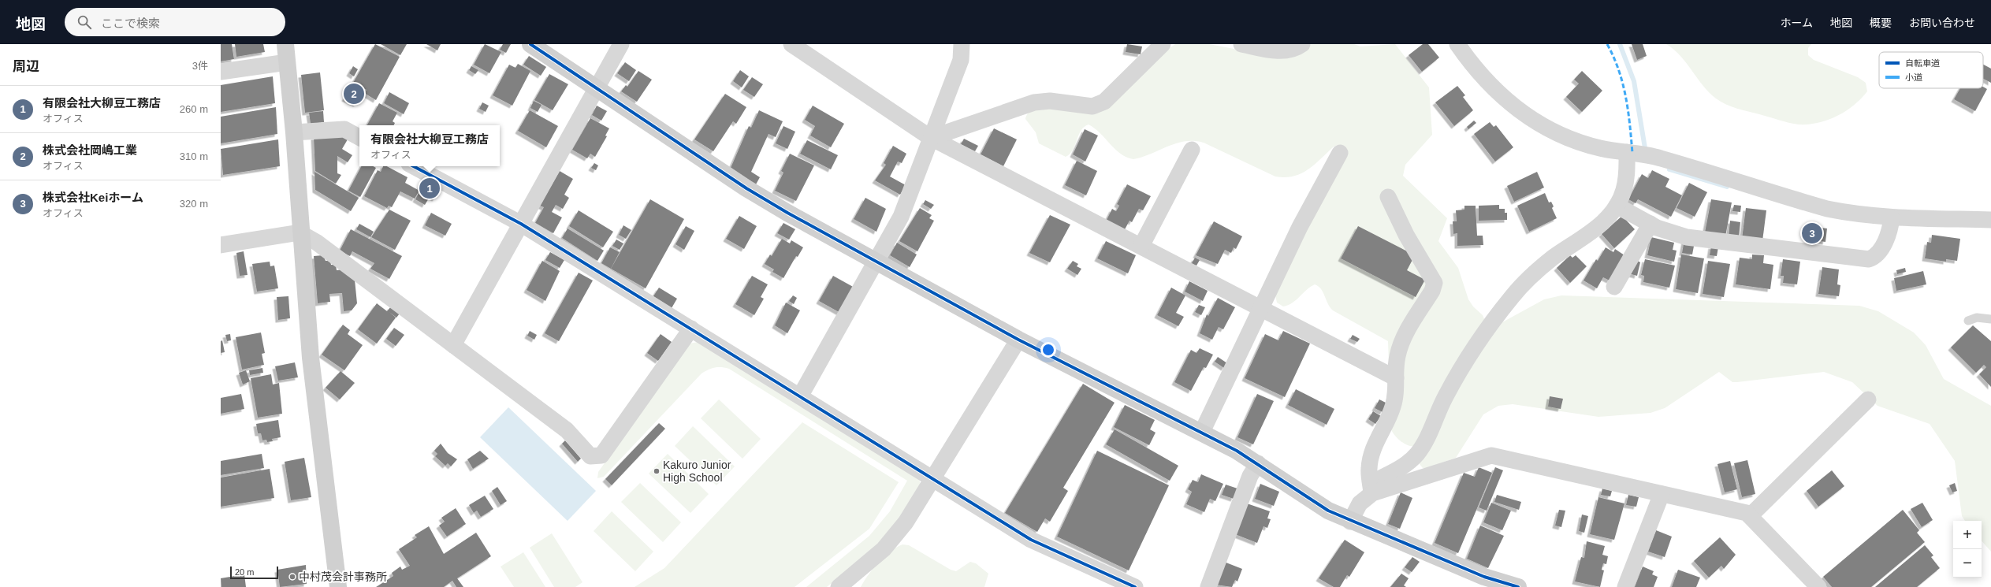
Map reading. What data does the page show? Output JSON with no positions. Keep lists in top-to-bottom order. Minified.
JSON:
{"places":["Kakuro Junior High School","中村茂会計事務所"],"legend":["自転車道","小道"],"scale_bar":"20 m","page":{"header":"地図","search":"ここで検索","nav":["ホーム","地図","概要","お問い合わせ"],"heading":["周辺","3件"],"pins":["2","1","3"],"list":[{"mark":"1","name":"有限会社大柳豆工務店","note":"オフィス","value":"260 m"},{"mark":"2","name":"株式会社岡嶋工業","note":"オフィス","value":"310 m"},{"mark":"3","name":"株式会社Keiホーム","note":"オフィス","value":"320 m"}],"popup":["有限会社大柳豆工務店","オフィス"],"map_buttons":["+","−"],"scale":"20 m"}}
